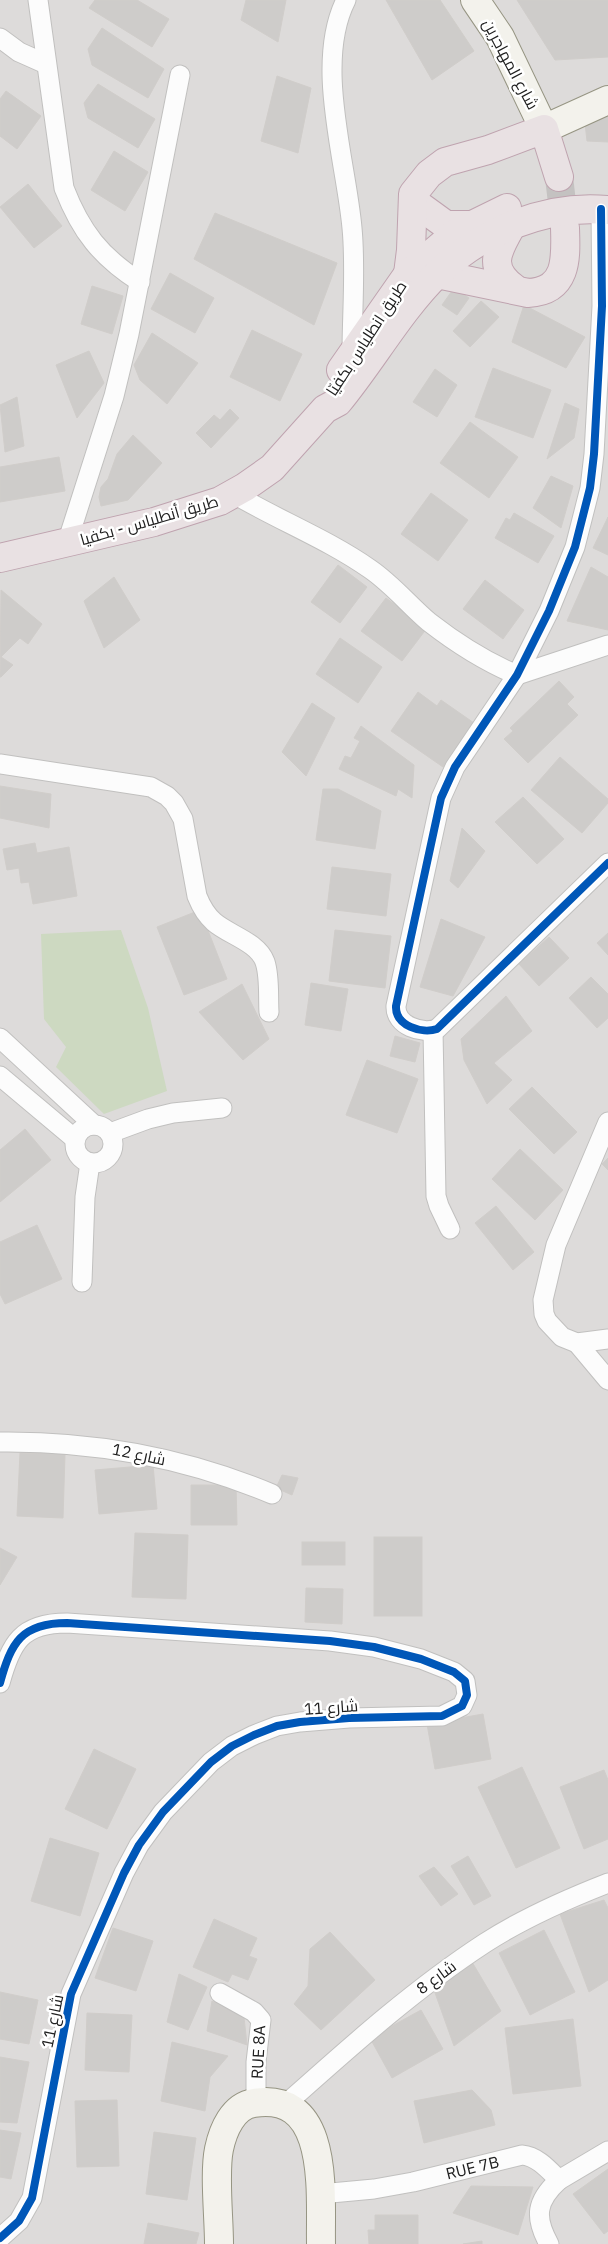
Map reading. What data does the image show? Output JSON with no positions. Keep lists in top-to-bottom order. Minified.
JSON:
{"streets":{"highway":["طريق انطلياس بكفيّا","طريق أنطلياس - بكفيا"],"street":["شارع المهاجرين","شارع 12","شارع 11","شارع 8","RUE 8A","RUE 7B"]},"crossings":[["طريق انطلياس بكفيّا","طريق أنطلياس - بكفيا"]]}
